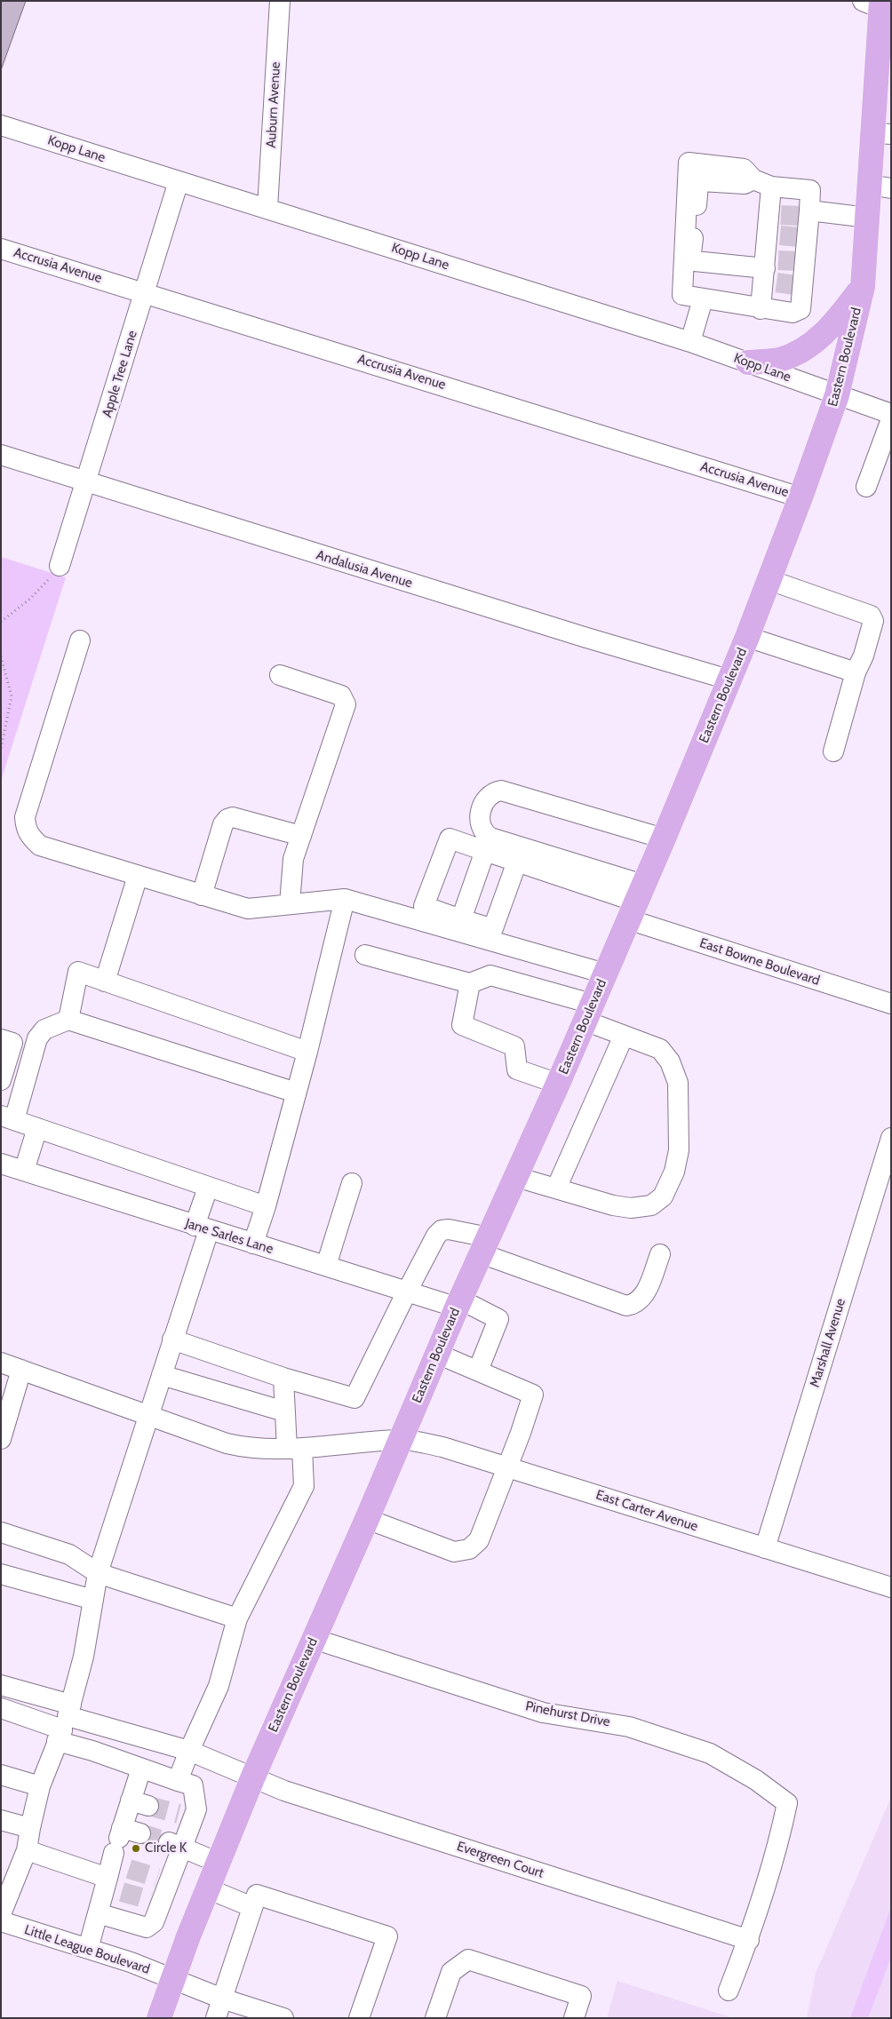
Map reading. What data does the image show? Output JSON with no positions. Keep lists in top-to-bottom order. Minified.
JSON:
{"streets":{"main road":["Eastern Boulevard"],"street":["Auburn Avenue","Kopp Lane","Accrusia Avenue","Apple Tree Lane","Andalusia Avenue","East Bowne Boulevard","Jane Sarles Lane","Marshall Avenue","East Carter Avenue","Pinehurst Drive","Evergreen Court","Little League Boulevard"]},"crossings":[["Auburn Avenue","Kopp Lane"],["Kopp Lane","Eastern Boulevard"],["Kopp Lane","Apple Tree Lane"],["Accrusia Avenue","Eastern Boulevard"],["Accrusia Avenue","Apple Tree Lane"],["Eastern Boulevard","Andalusia Avenue"],["Eastern Boulevard","East Bowne Boulevard"],["Eastern Boulevard","Jane Sarles Lane"],["Eastern Boulevard","East Carter Avenue"],["Eastern Boulevard","Pinehurst Drive"],["Eastern Boulevard","Evergreen Court"],["Eastern Boulevard","Little League Boulevard"],["Apple Tree Lane","Andalusia Avenue"],["Marshall Avenue","East Carter Avenue"],["Pinehurst Drive","Evergreen Court"]],"places":["Circle K"]}
